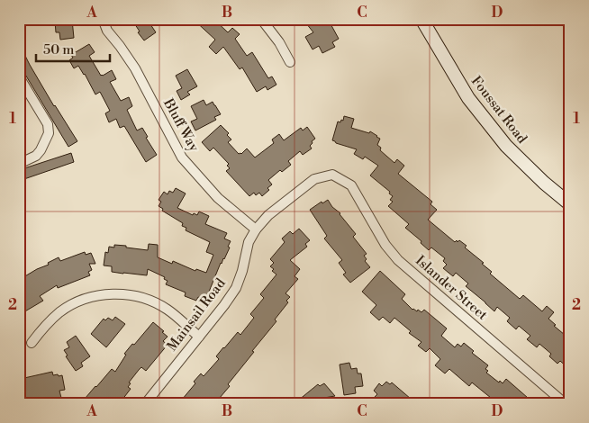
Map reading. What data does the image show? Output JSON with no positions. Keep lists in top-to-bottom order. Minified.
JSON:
{"streets":{"main road":["Foussat Road"],"street":["Bluff Way","Islander Street","Mainsail Road"]},"crossings":[["Bluff Way","Mainsail Road"],["Islander Street","Mainsail Road"]],"scale_bar":"50 m","grid":{"columns":["A","B","C","D"],"rows":["1","2"]}}
